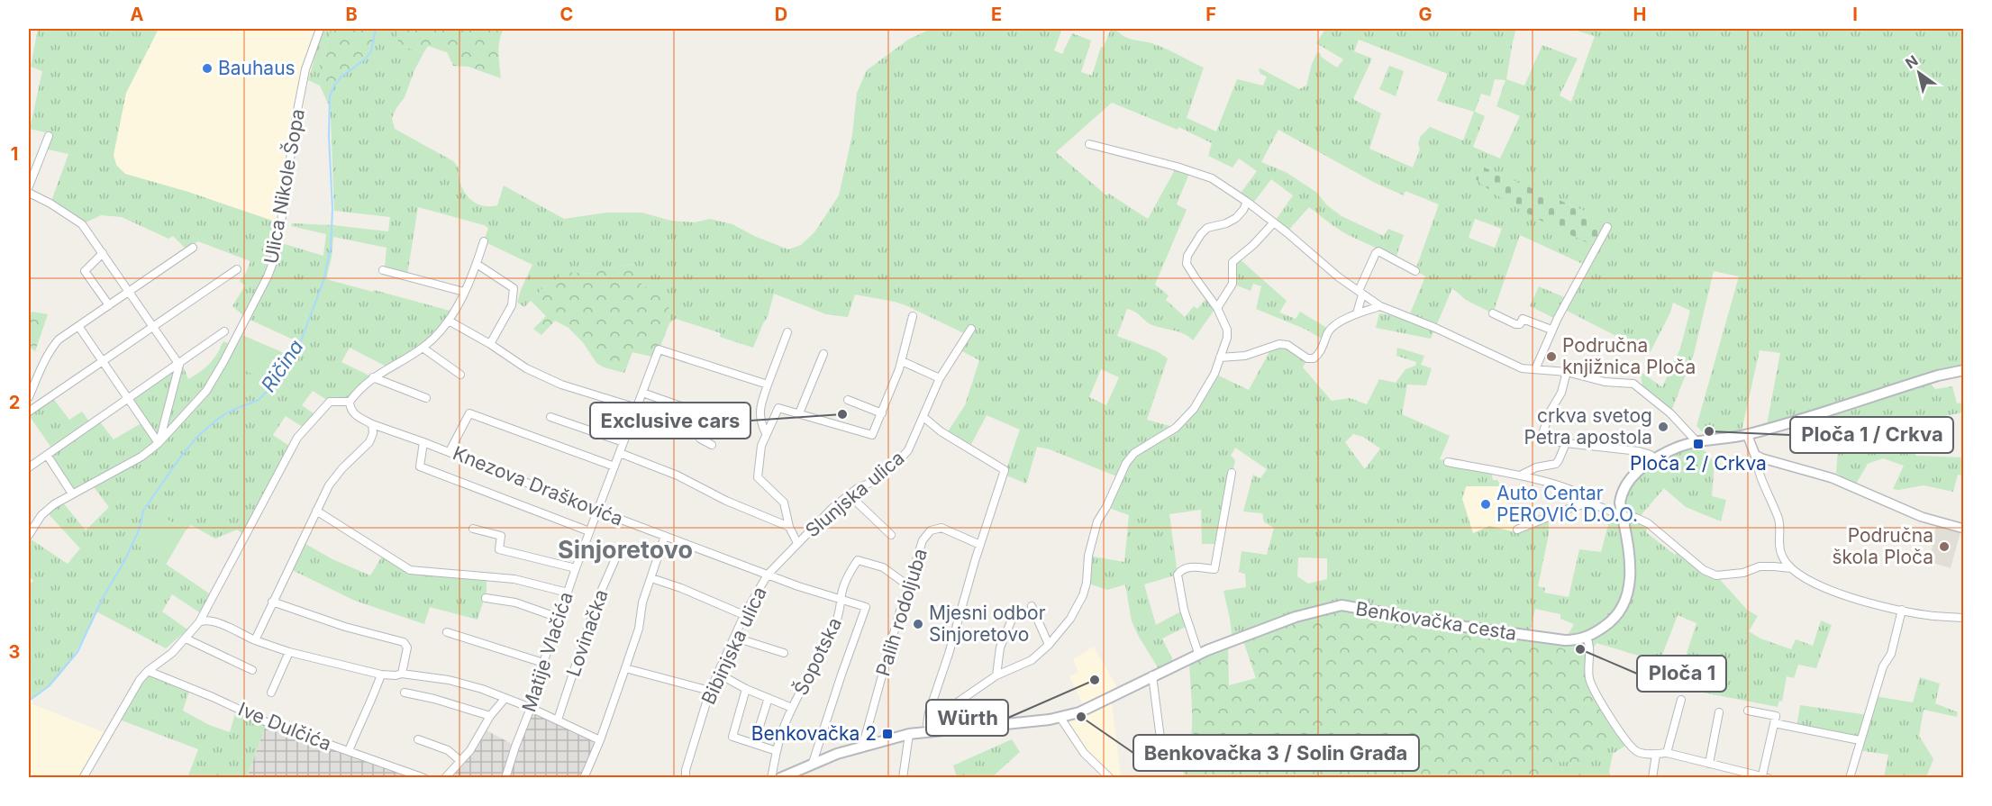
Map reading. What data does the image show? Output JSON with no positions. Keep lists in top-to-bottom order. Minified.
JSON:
{"streets":{"main road":["Benkovačka cesta"],"street":["Ulica Nikole Šopa","Knezova Draškovića","Slunjska ulica","Palih rodoljuba","Lovinačka","Bibinjska ulica","Matije Vlačića","Šopotska","Ive Dulčića"]},"crossings":[["Knezova Draškovića","Benkovačka cesta"],["Knezova Draškovića","Bibinjska ulica"],["Knezova Draškovića","Matije Vlačića"],["Knezova Draškovića","Šopotska"],["Slunjska ulica","Bibinjska ulica"],["Palih rodoljuba","Benkovačka cesta"],["Palih rodoljuba","Šopotska"]],"districts":["Sinjoretovo"],"water":["Ričina"],"places":{"other":["Bauhaus","Područna knjižnica Ploča","Exclusive cars","crkva svetog Petra apostola","Ploča 1 / Crkva","Auto Centar PEROVIĆ D.O.O.","Područna škola Ploča","Mjesni odbor Sinjoretovo","Ploča 1","Würth","Benkovačka 3 / Solin Građa"],"transit":["Ploča 2 / Crkva","Benkovačka 2"]},"north":"top left","grid":{"columns":["A","B","C","D","E","F","G","H","I"],"rows":["1","2","3"]}}
